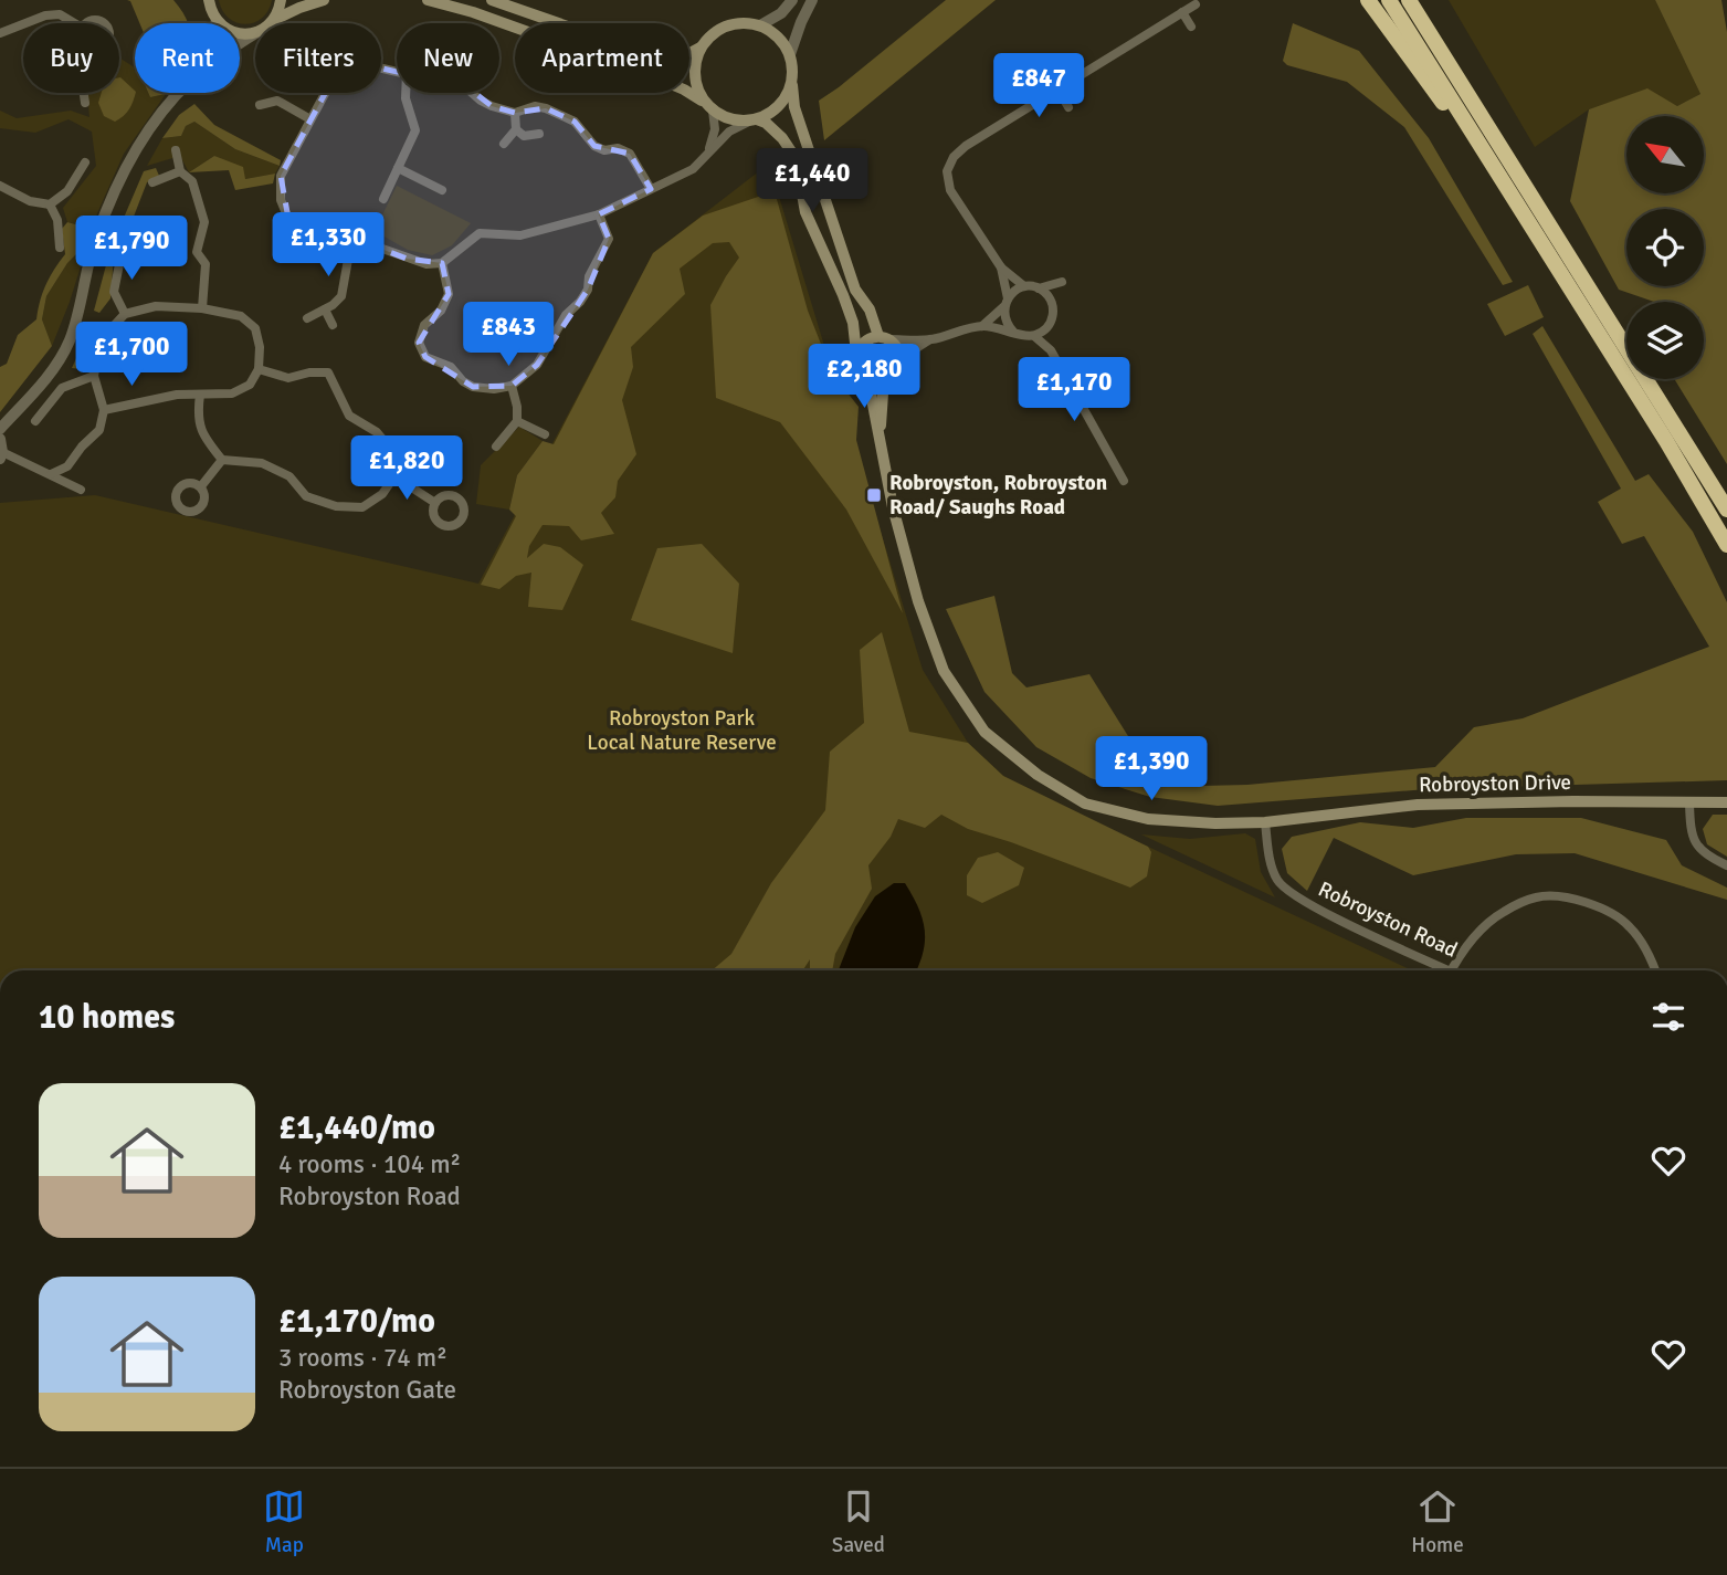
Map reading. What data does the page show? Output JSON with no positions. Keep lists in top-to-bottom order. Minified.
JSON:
{"streets":{"main road":["Robroyston Drive"],"street":["Robroyston Road"]},"crossings":[["Robroyston Drive","Robroyston Road"]],"parks":["Robroyston Park Local Nature Reserve"],"places":{"transit":["Robroyston, Robroyston Road/ Saughs Road"]},"north":"top left","page":{"chip":["Buy","Rent","Filters","New","Apartment"],"price":["£847","£1,440","£1,330","£1,790","£843","£1,700","£2,180","£1,170","£1,820","£1,390"],"heading":"10 homes","list":[{"name":"£1,440/mo","note":"4 rooms · 104 m² · Robroyston Road"},{"name":"£1,170/mo","note":"3 rooms · 74 m² · Robroyston Gate"}],"tabs":["Map","Saved","Home"]}}
